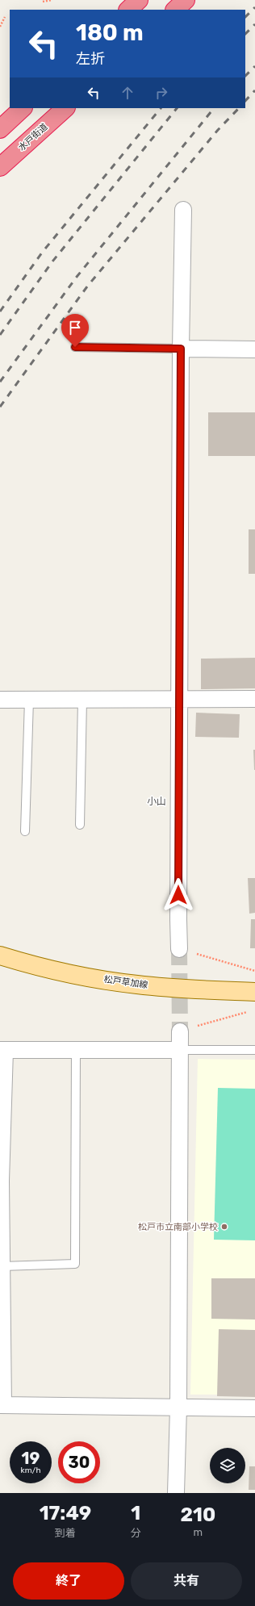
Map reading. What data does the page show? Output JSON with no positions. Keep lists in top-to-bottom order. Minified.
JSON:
{"streets":{"highway":["水戸街道"],"main road":["松戸草加線"]},"districts":["小山"],"places":["松戸市立南部小学校"],"page":{"turn":["180 m","左折"],"speed":"19 km/h","limit":"30","eta":["17:49","到着","1","分","210","m"],"buttons":["終了","共有"]}}
